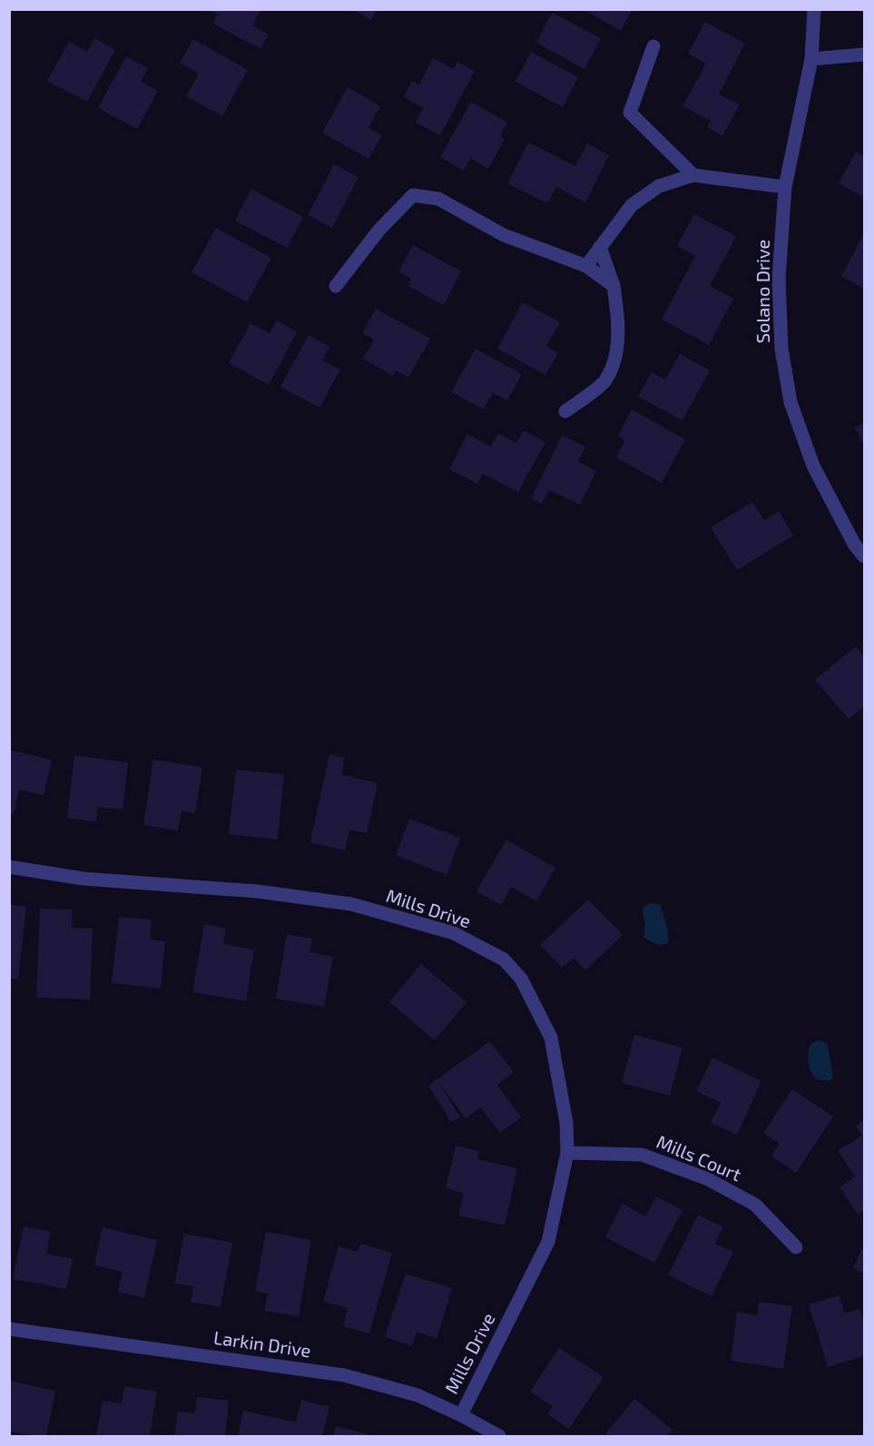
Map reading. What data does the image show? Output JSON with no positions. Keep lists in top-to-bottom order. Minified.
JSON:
{"streets":{"street":["Solano Drive","Mills Drive","Mills Court","Larkin Drive"]},"crossings":[["Mills Drive","Mills Court"],["Mills Drive","Larkin Drive"]]}
